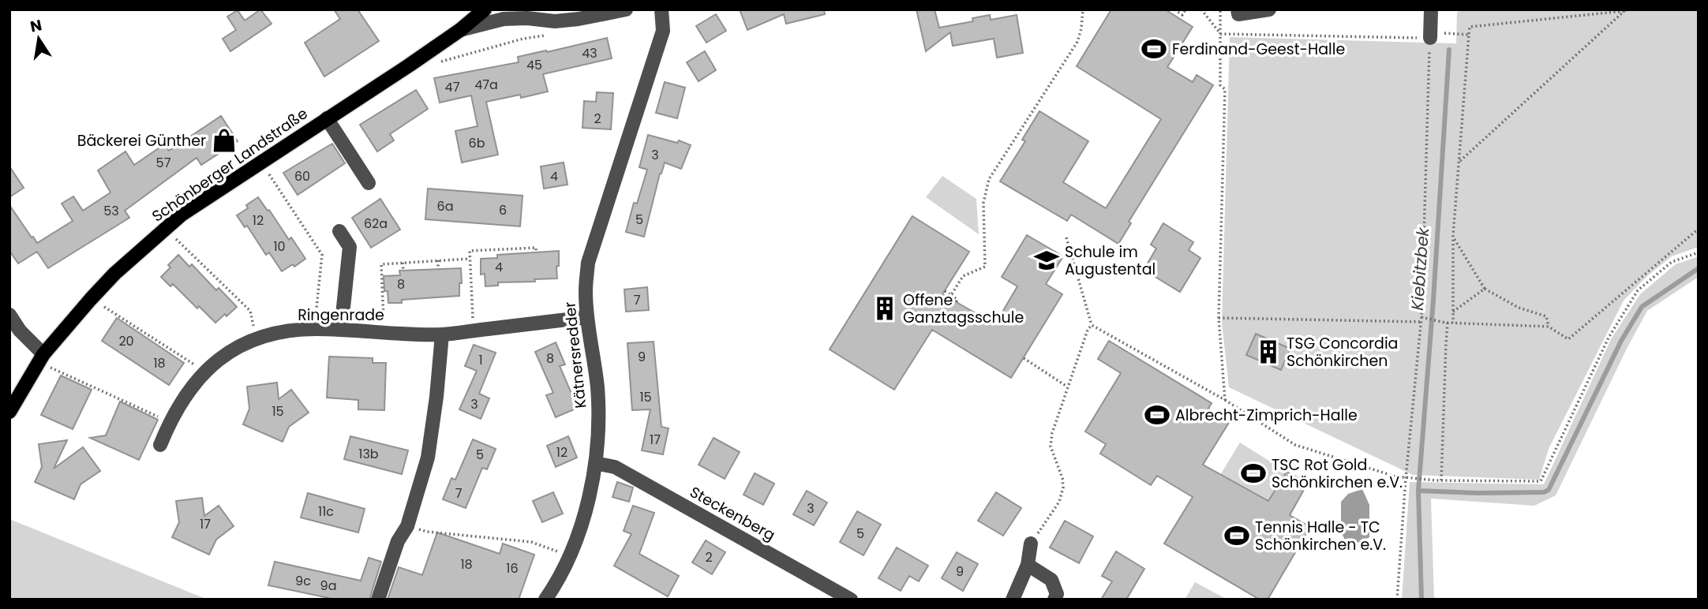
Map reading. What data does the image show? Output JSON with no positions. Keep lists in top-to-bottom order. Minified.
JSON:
{"streets":{"main road":["Schönberger Landstraße"],"street":["Ringenrade","Kätnersredder","Steckenberg"]},"crossings":[["Ringenrade","Kätnersredder"],["Kätnersredder","Steckenberg"]],"water":["Kiebitzbek"],"places":{"sports":["Ferdinand-Geest-Halle","Albrecht-Zimprich-Halle","TSC Rot Gold Schönkirchen e.V.","Tennis Halle - TC Schönkirchen e.V."],"shop":["Bäckerei Günther"],"school or university":["Schule im Augustental"],"building":["Offene Ganztagsschule","TSG Concordia Schönkirchen"]},"house_numbers":["43","45","47a","47","2","6b","3","57","60","4","6a","6","53","5","12","62a","10","4","8","7","20","9","8","1","18","15","3","15","17","12","13b","5","7","3","11c","17","5","2","18","16","9","9c","9a"],"north":"top"}
